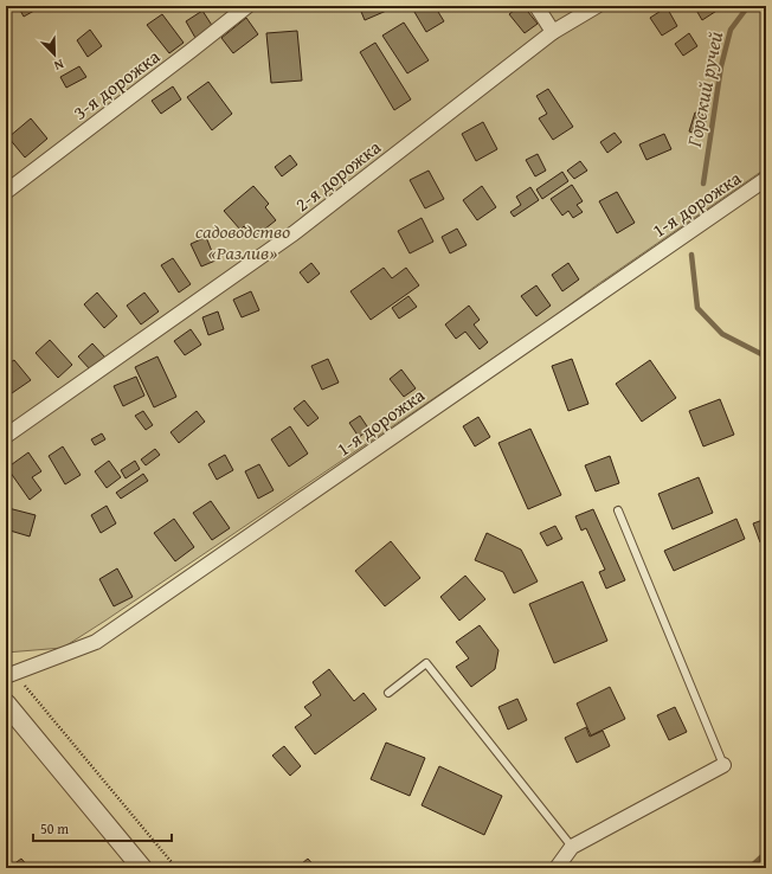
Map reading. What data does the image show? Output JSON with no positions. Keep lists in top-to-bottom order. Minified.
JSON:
{"streets":{"street":["3-я дорожка","2-я дорожка","1-я дорожка"]},"water":["Горский ручей"],"parks":["садоводство «Разлив»"],"scale_bar":"50 m","north":"bottom right"}
